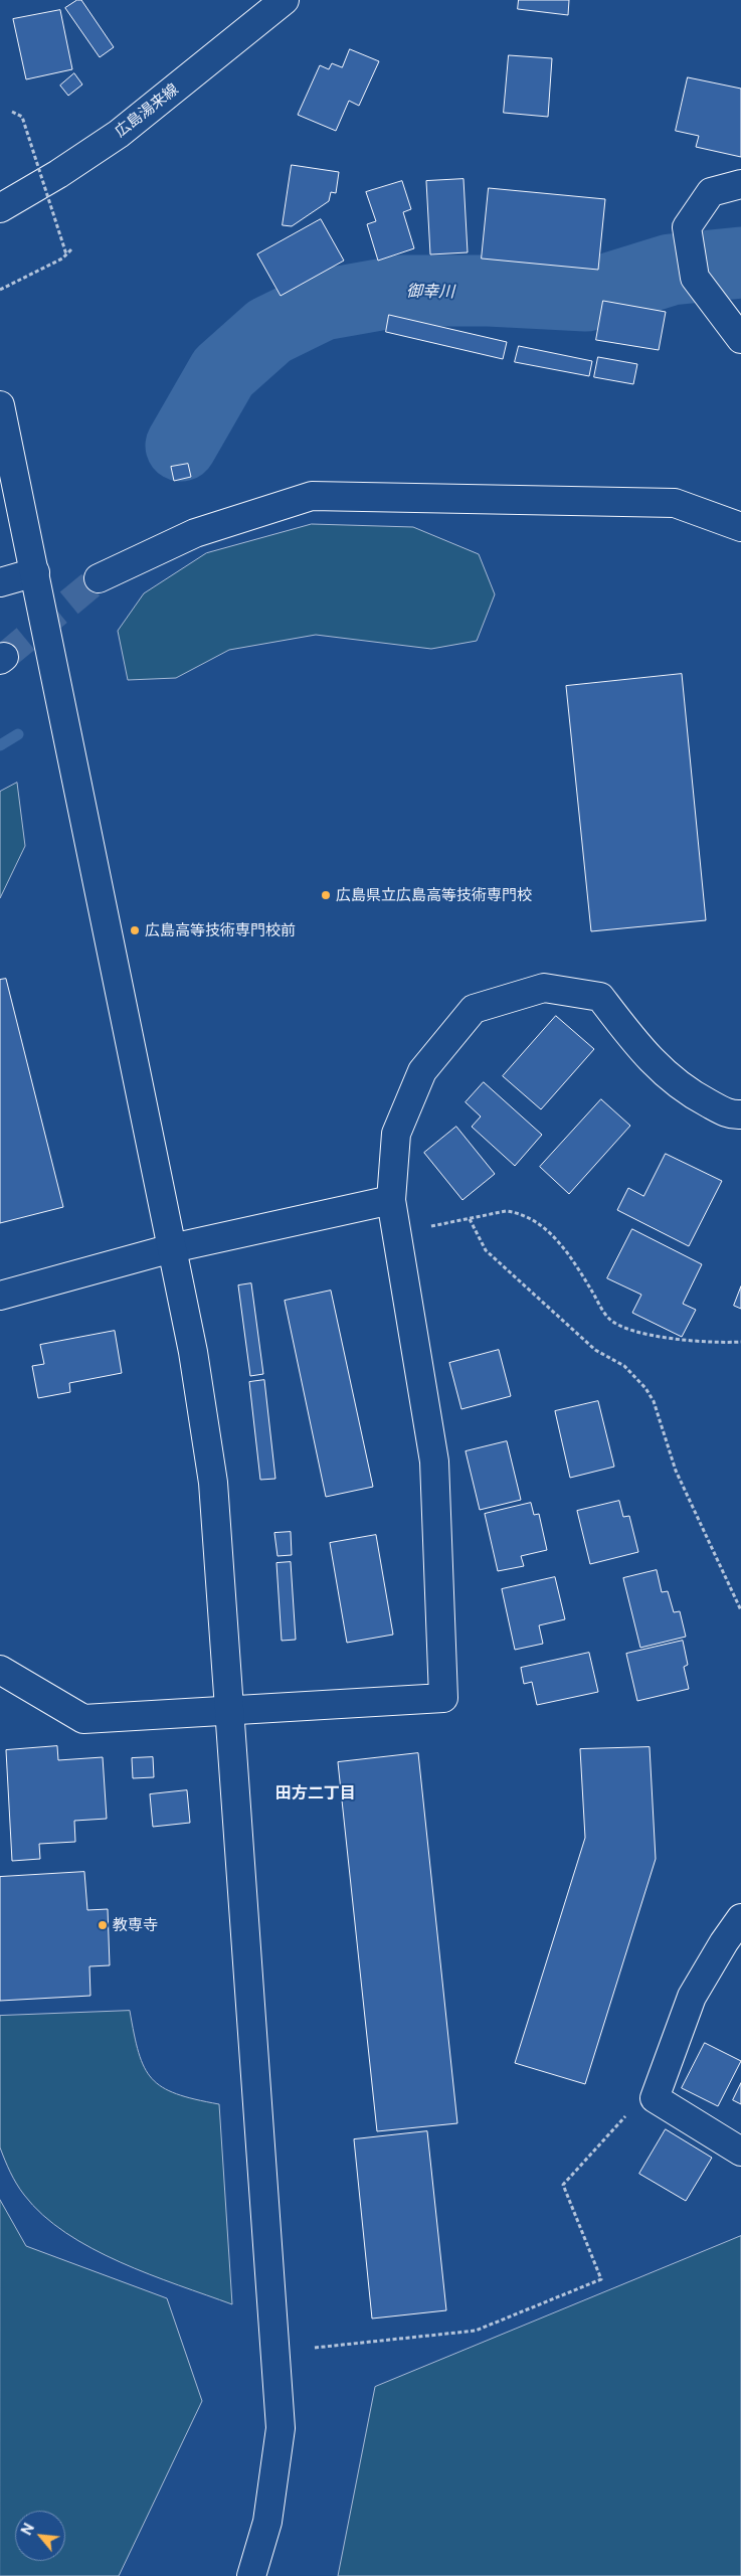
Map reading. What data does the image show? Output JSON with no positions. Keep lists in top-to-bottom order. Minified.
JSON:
{"streets":{"street":["広島湯来線"]},"districts":["田方二丁目"],"water":["御幸川"],"places":["広島県立広島高等技術専門校","広島高等技術専門校前","教専寺"],"north":"top left"}
